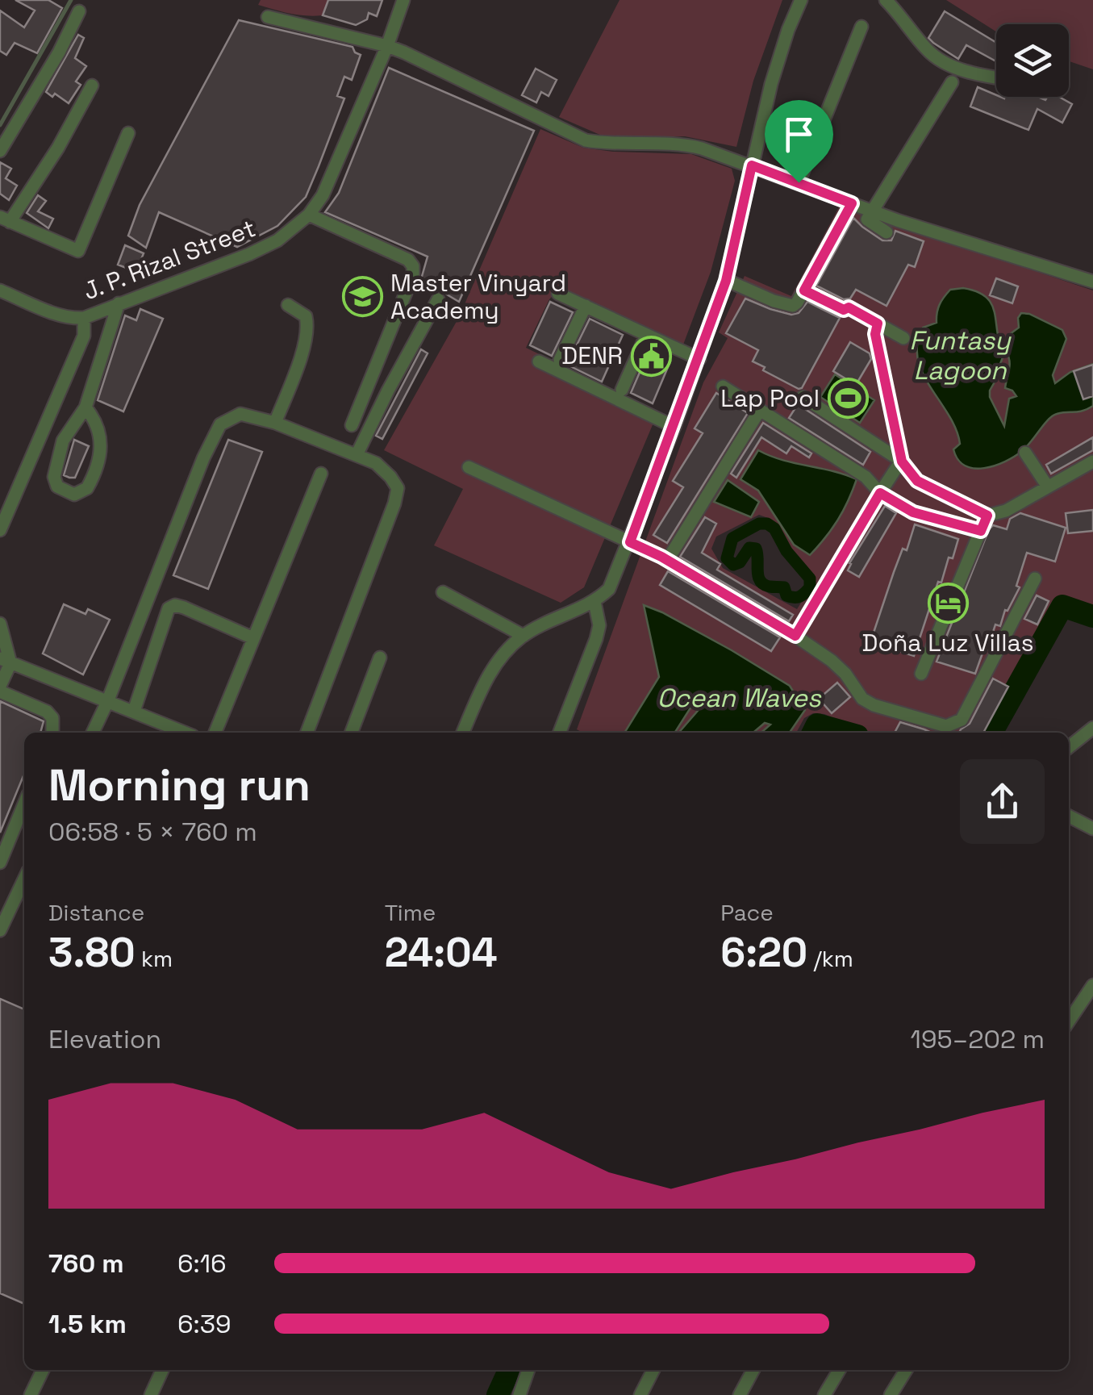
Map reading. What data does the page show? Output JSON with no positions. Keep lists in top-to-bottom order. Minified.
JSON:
{"streets":{"street":["J. P. Rizal Street"]},"water":["Funtasy Lagoon","Ocean Waves"],"places":{"school or university":["Master Vinyard Academy"],"public building":["DENR"],"sports":["Lap Pool"],"hotel":["Doña Luz Villas"]},"page":{"heading":["Morning run","06:58 · 5 × 760 m"],"stats":[["Distance","3.80 km"],["Time","24:04"],["Pace","6:20 /km"]],"chart":["Elevation","195–202 m"],"list":[{"name":"760 m","note":"6:16"},{"name":"1.5 km","note":"6:39"}]}}
